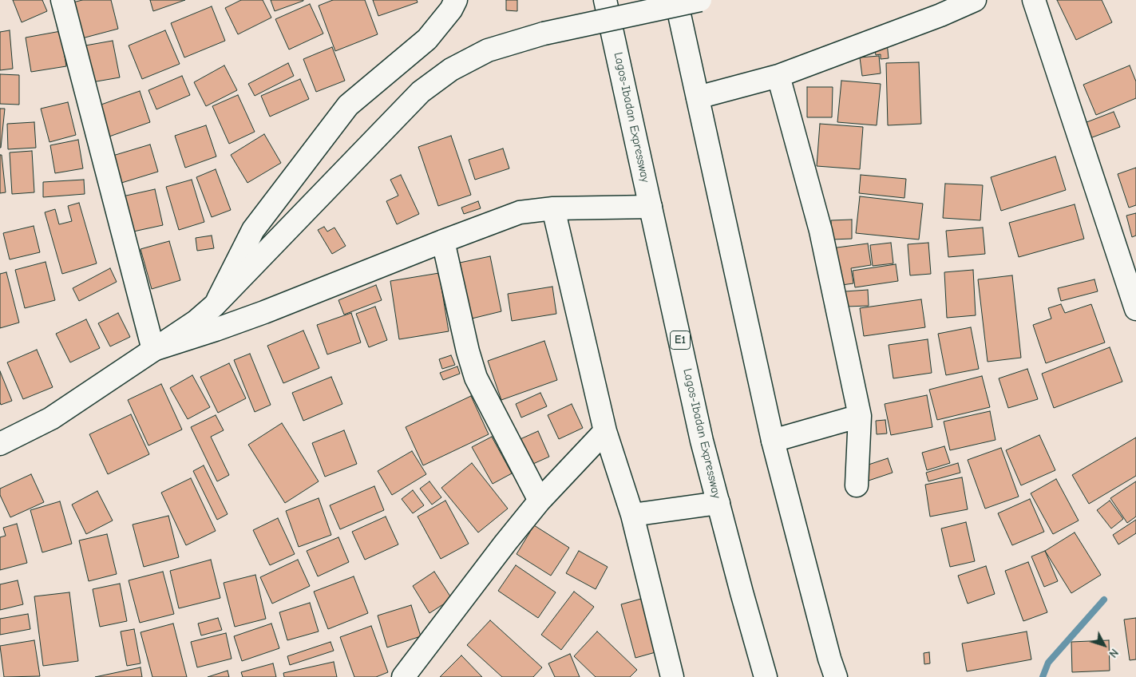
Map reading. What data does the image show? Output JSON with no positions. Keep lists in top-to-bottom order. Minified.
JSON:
{"streets":{"main road":["Lagos-Ibadan Expressway","E1"]},"north":"bottom right"}
